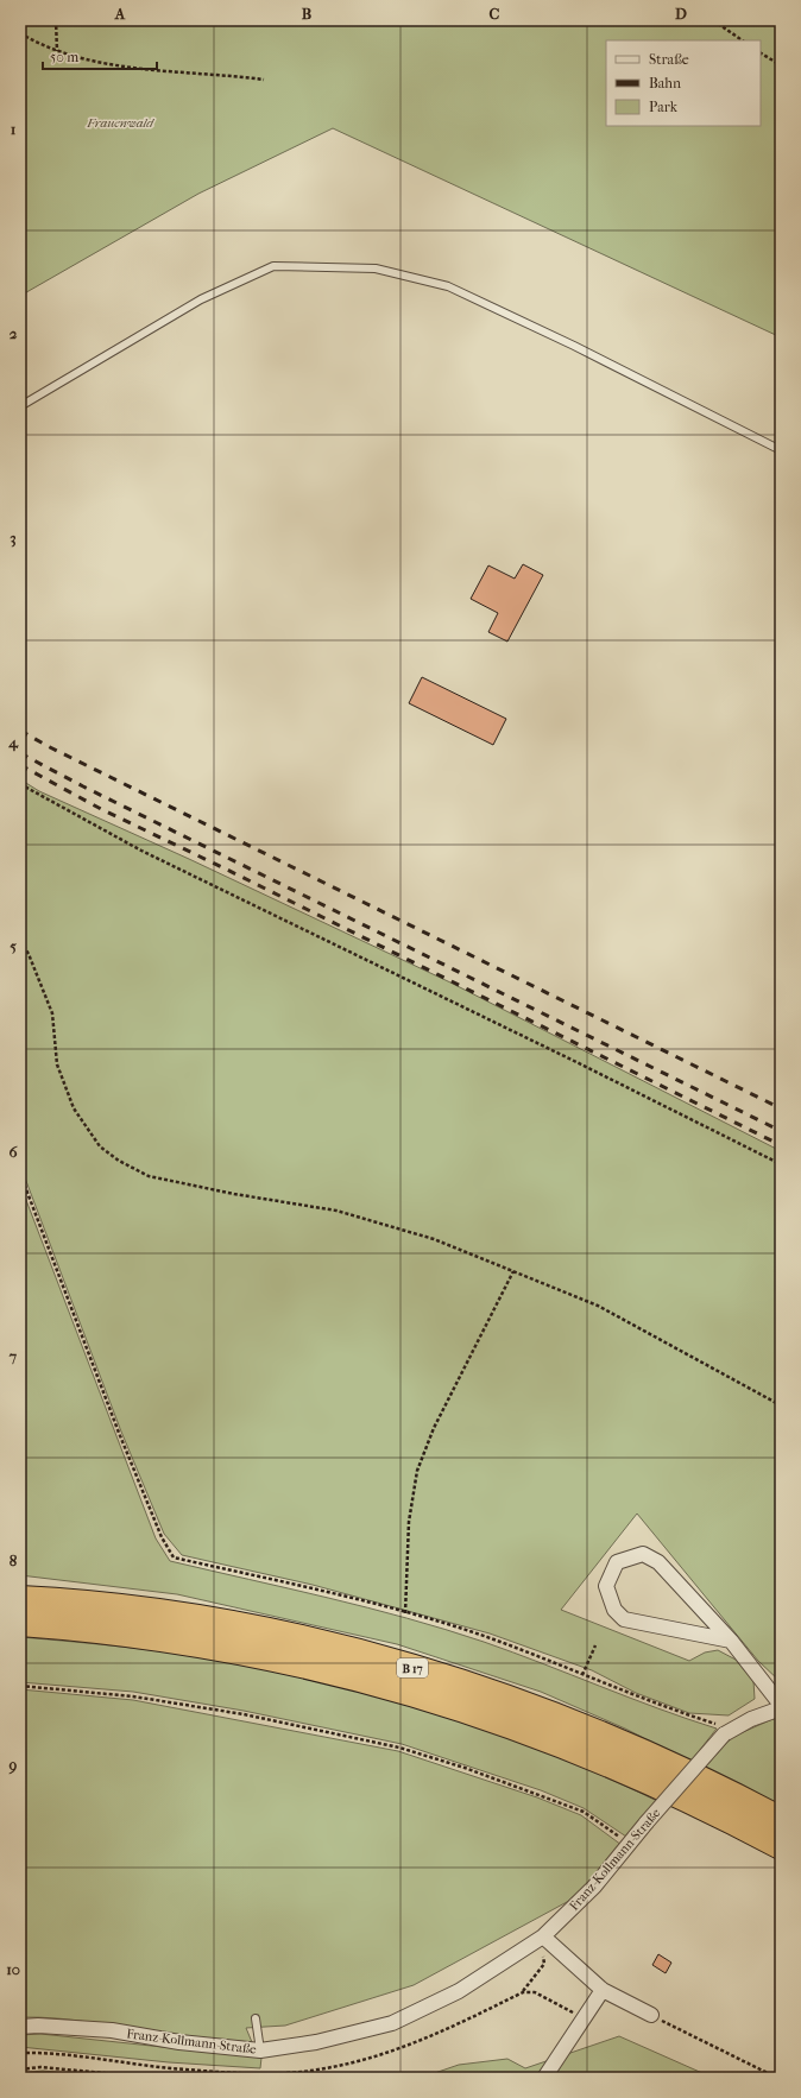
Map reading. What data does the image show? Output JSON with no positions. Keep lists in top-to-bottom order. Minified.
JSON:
{"streets":{"highway":["B 17"],"street":["Franz-Kollmann-Straße"]},"parks":["Frauenwald"],"legend":["Straße","Bahn","Park"],"scale_bar":"50 m","grid":{"columns":["A","B","C","D"],"rows":["1","2","3","4","5","6","7","8","9","10"]}}
